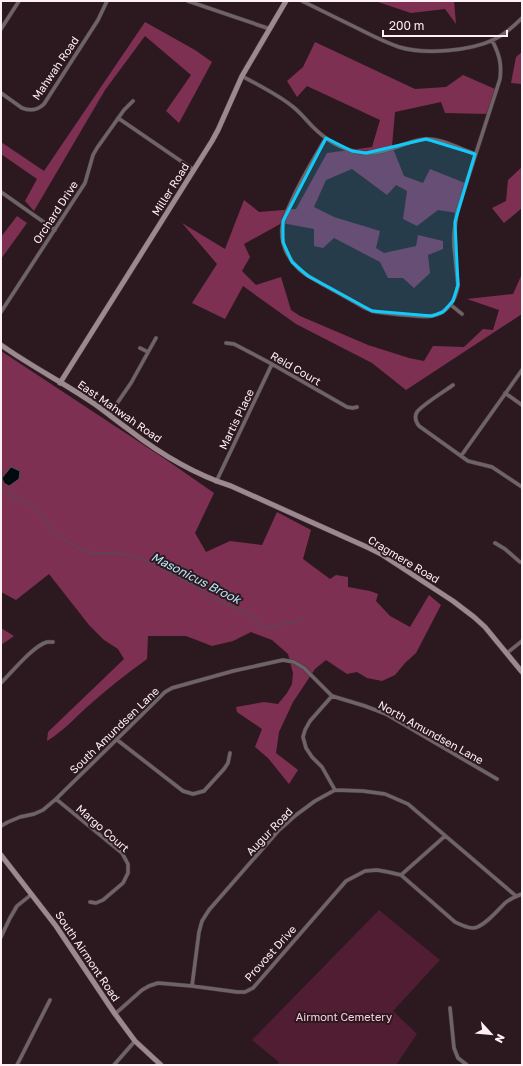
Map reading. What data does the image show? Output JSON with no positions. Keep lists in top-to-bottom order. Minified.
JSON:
{"streets":{"street":["Mahwah Road","Miller Road","Orchard Drive","Reid Court","East Mahwah Road","Martis Place","Cragmere Road","South Amundsen Lane","North Amundsen Lane","Margo Court","Augur Road","Provost Drive","South Airmont Road"]},"crossings":[["Miller Road","East Mahwah Road"],["Reid Court","Martis Place"],["East Mahwah Road","Martis Place"],["East Mahwah Road","Cragmere Road"],["South Amundsen Lane","North Amundsen Lane"],["South Amundsen Lane","Margo Court"],["Augur Road","Provost Drive"],["Provost Drive","South Airmont Road"]],"water":["Masonicus Brook"],"parks":["Airmont Cemetery"],"scale_bar":"200 m","north":"bottom right"}
